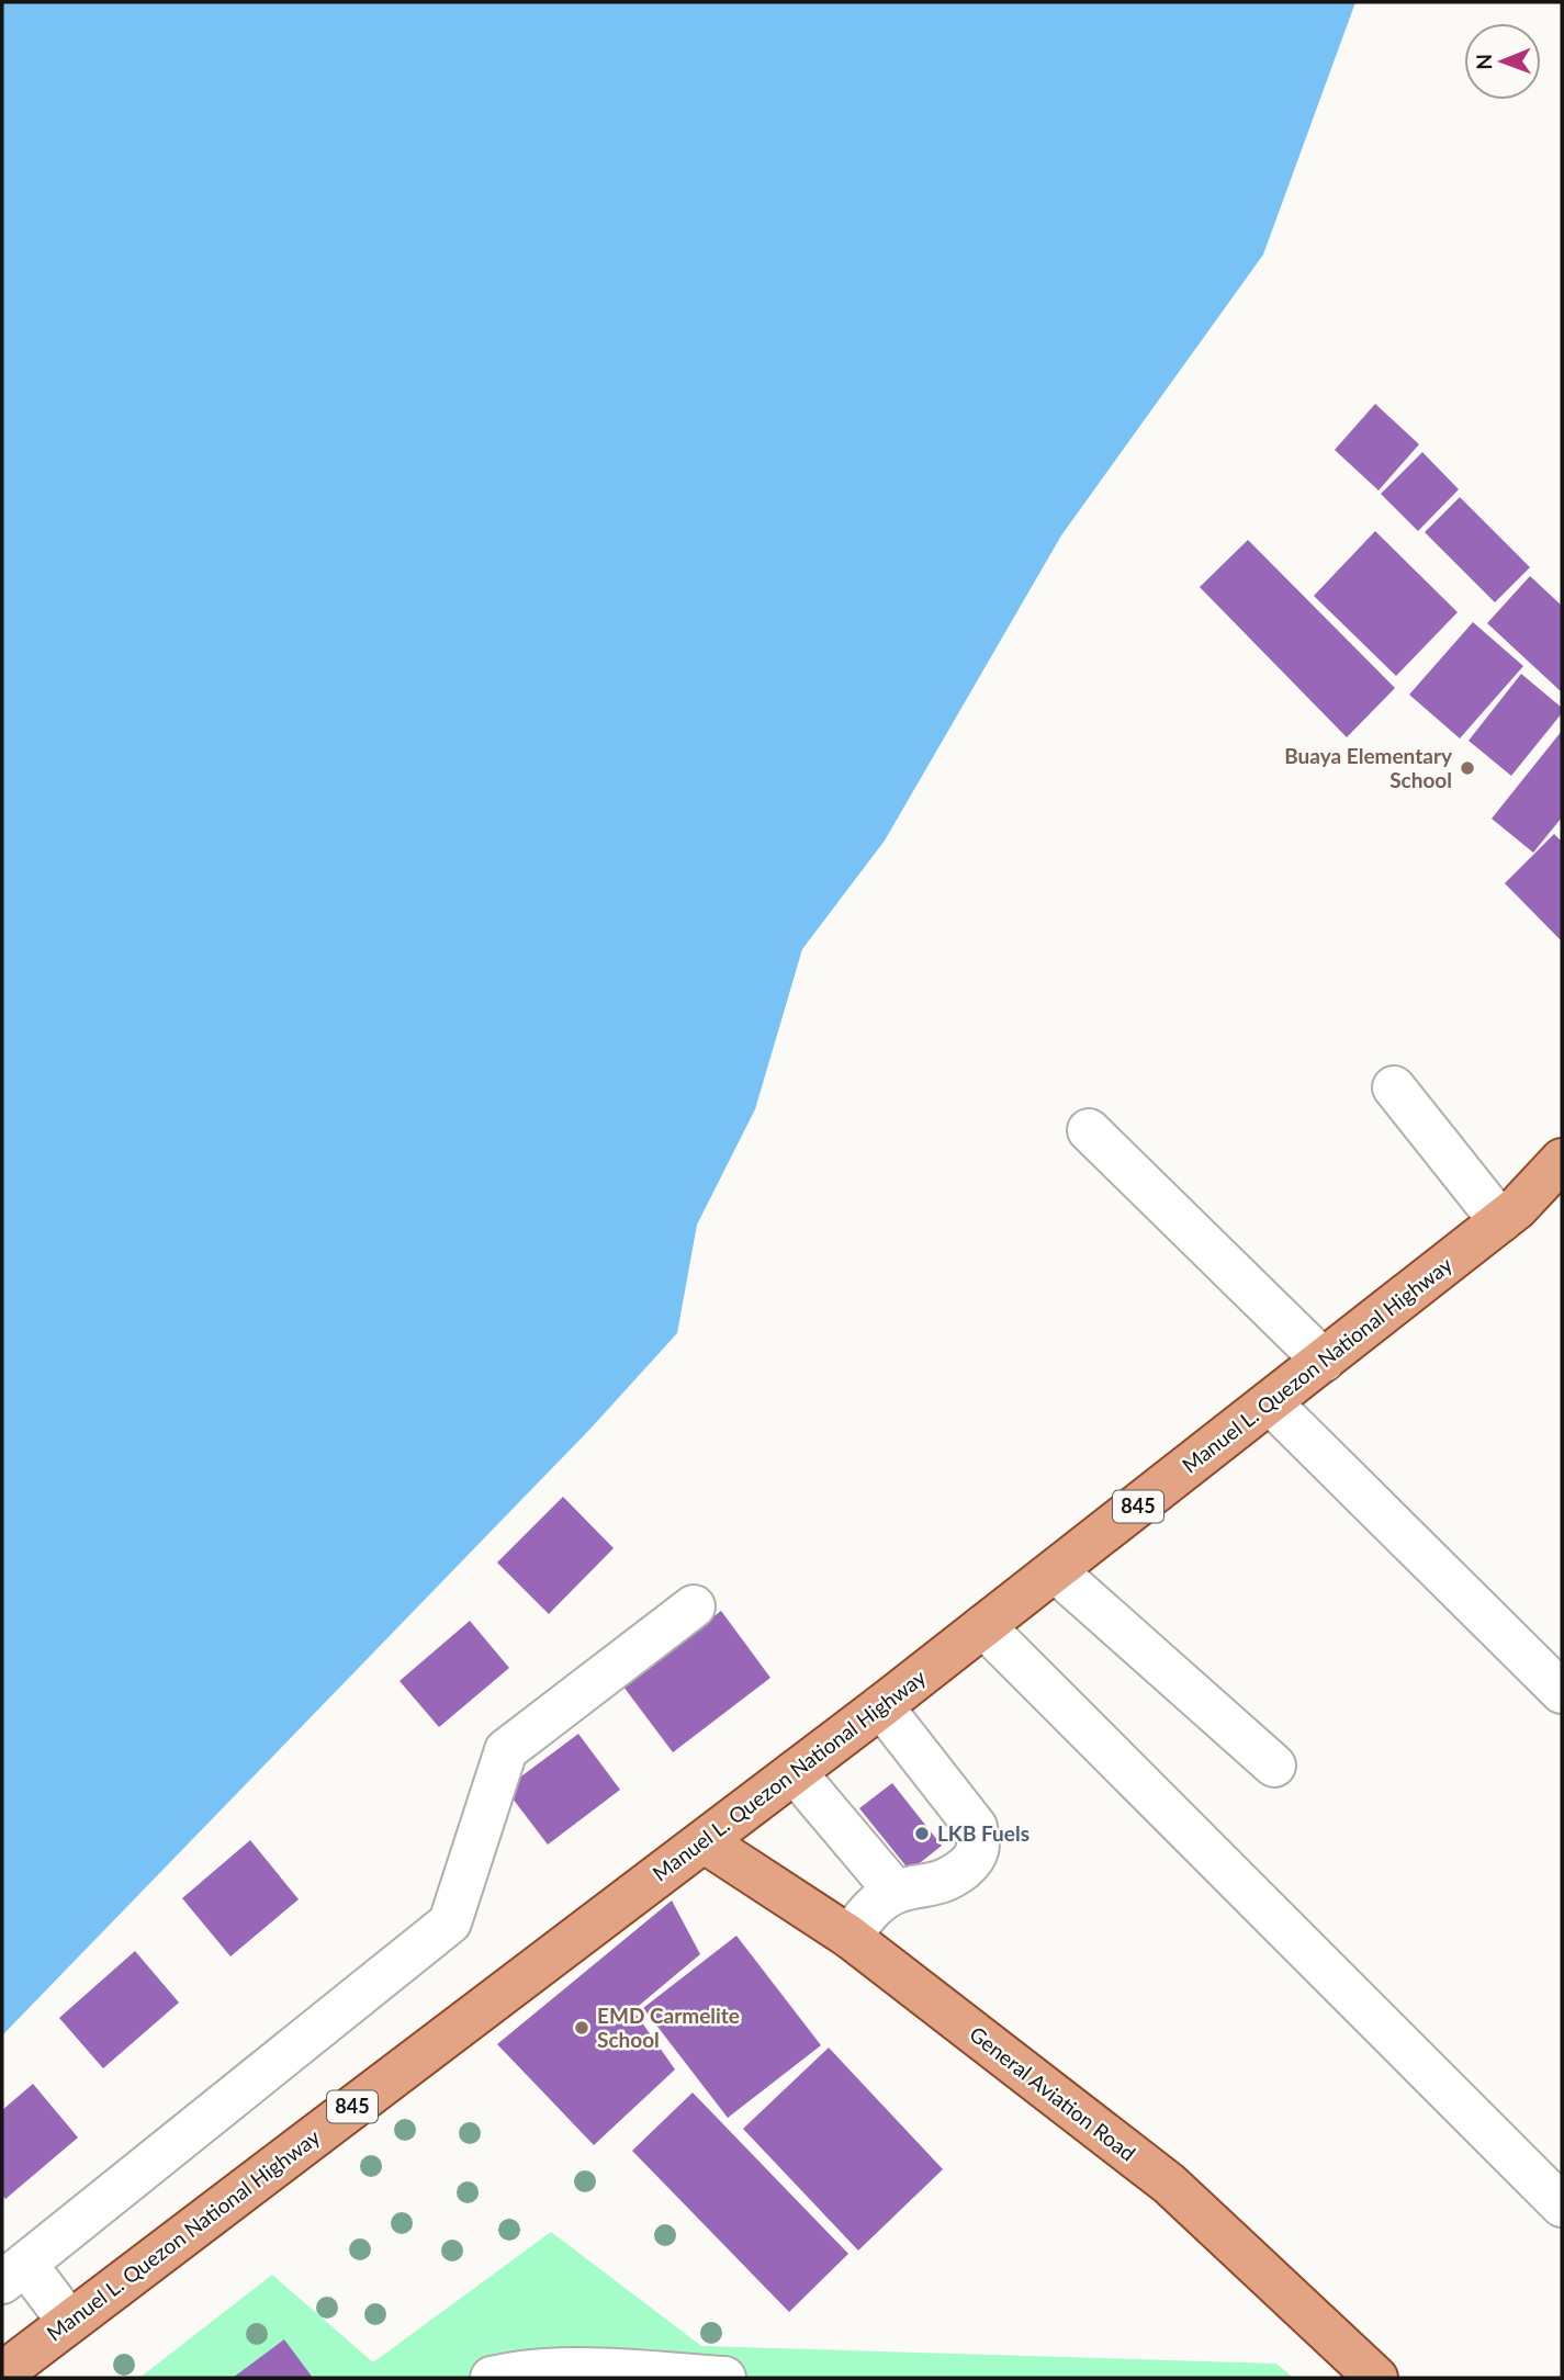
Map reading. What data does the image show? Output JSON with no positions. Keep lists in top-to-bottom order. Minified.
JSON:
{"streets":{"main road":["Manuel L. Quezon National Highway","845","General Aviation Road"]},"crossings":[["Manuel L. Quezon National Highway","General Aviation Road"]],"places":["Buaya Elementary School","LKB Fuels","EMD Carmelite School"],"north":"left"}
